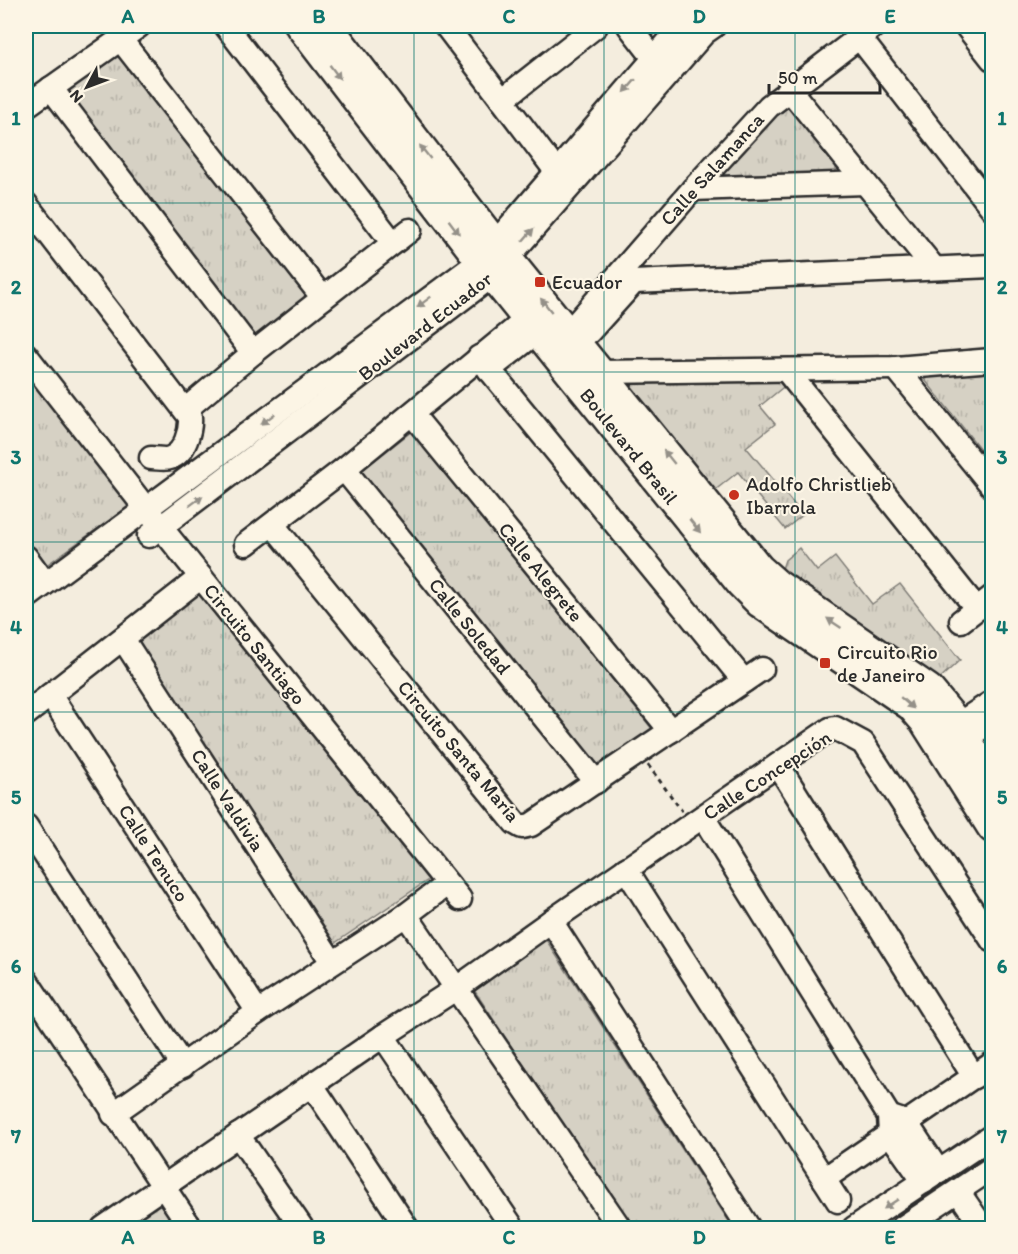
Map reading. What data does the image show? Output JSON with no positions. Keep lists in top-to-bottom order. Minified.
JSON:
{"streets":{"main road":["Boulevard Brasil"],"street":["Calle Salamanca","Boulevard Ecuador","Calle Alegrete","Calle Soledad","Circuito Santiago","Circuito Santa María","Calle Concepción","Calle Valdivia","Calle Tenuco"]},"crossings":[["Calle Salamanca","Boulevard Brasil"],["Boulevard Ecuador","Boulevard Brasil"],["Calle Alegrete","Circuito Santa María"],["Calle Soledad","Circuito Santa María"],["Circuito Santiago","Calle Valdivia"],["Circuito Santiago","Calle Tenuco"]],"places":{"transit":["Ecuador","Circuito Rio de Janeiro"],"other":["Adolfo Christlieb Ibarrola"]},"scale_bar":"50 m","north":"bottom left","grid":{"columns":["A","B","C","D","E"],"rows":["1","2","3","4","5","6","7"]}}
